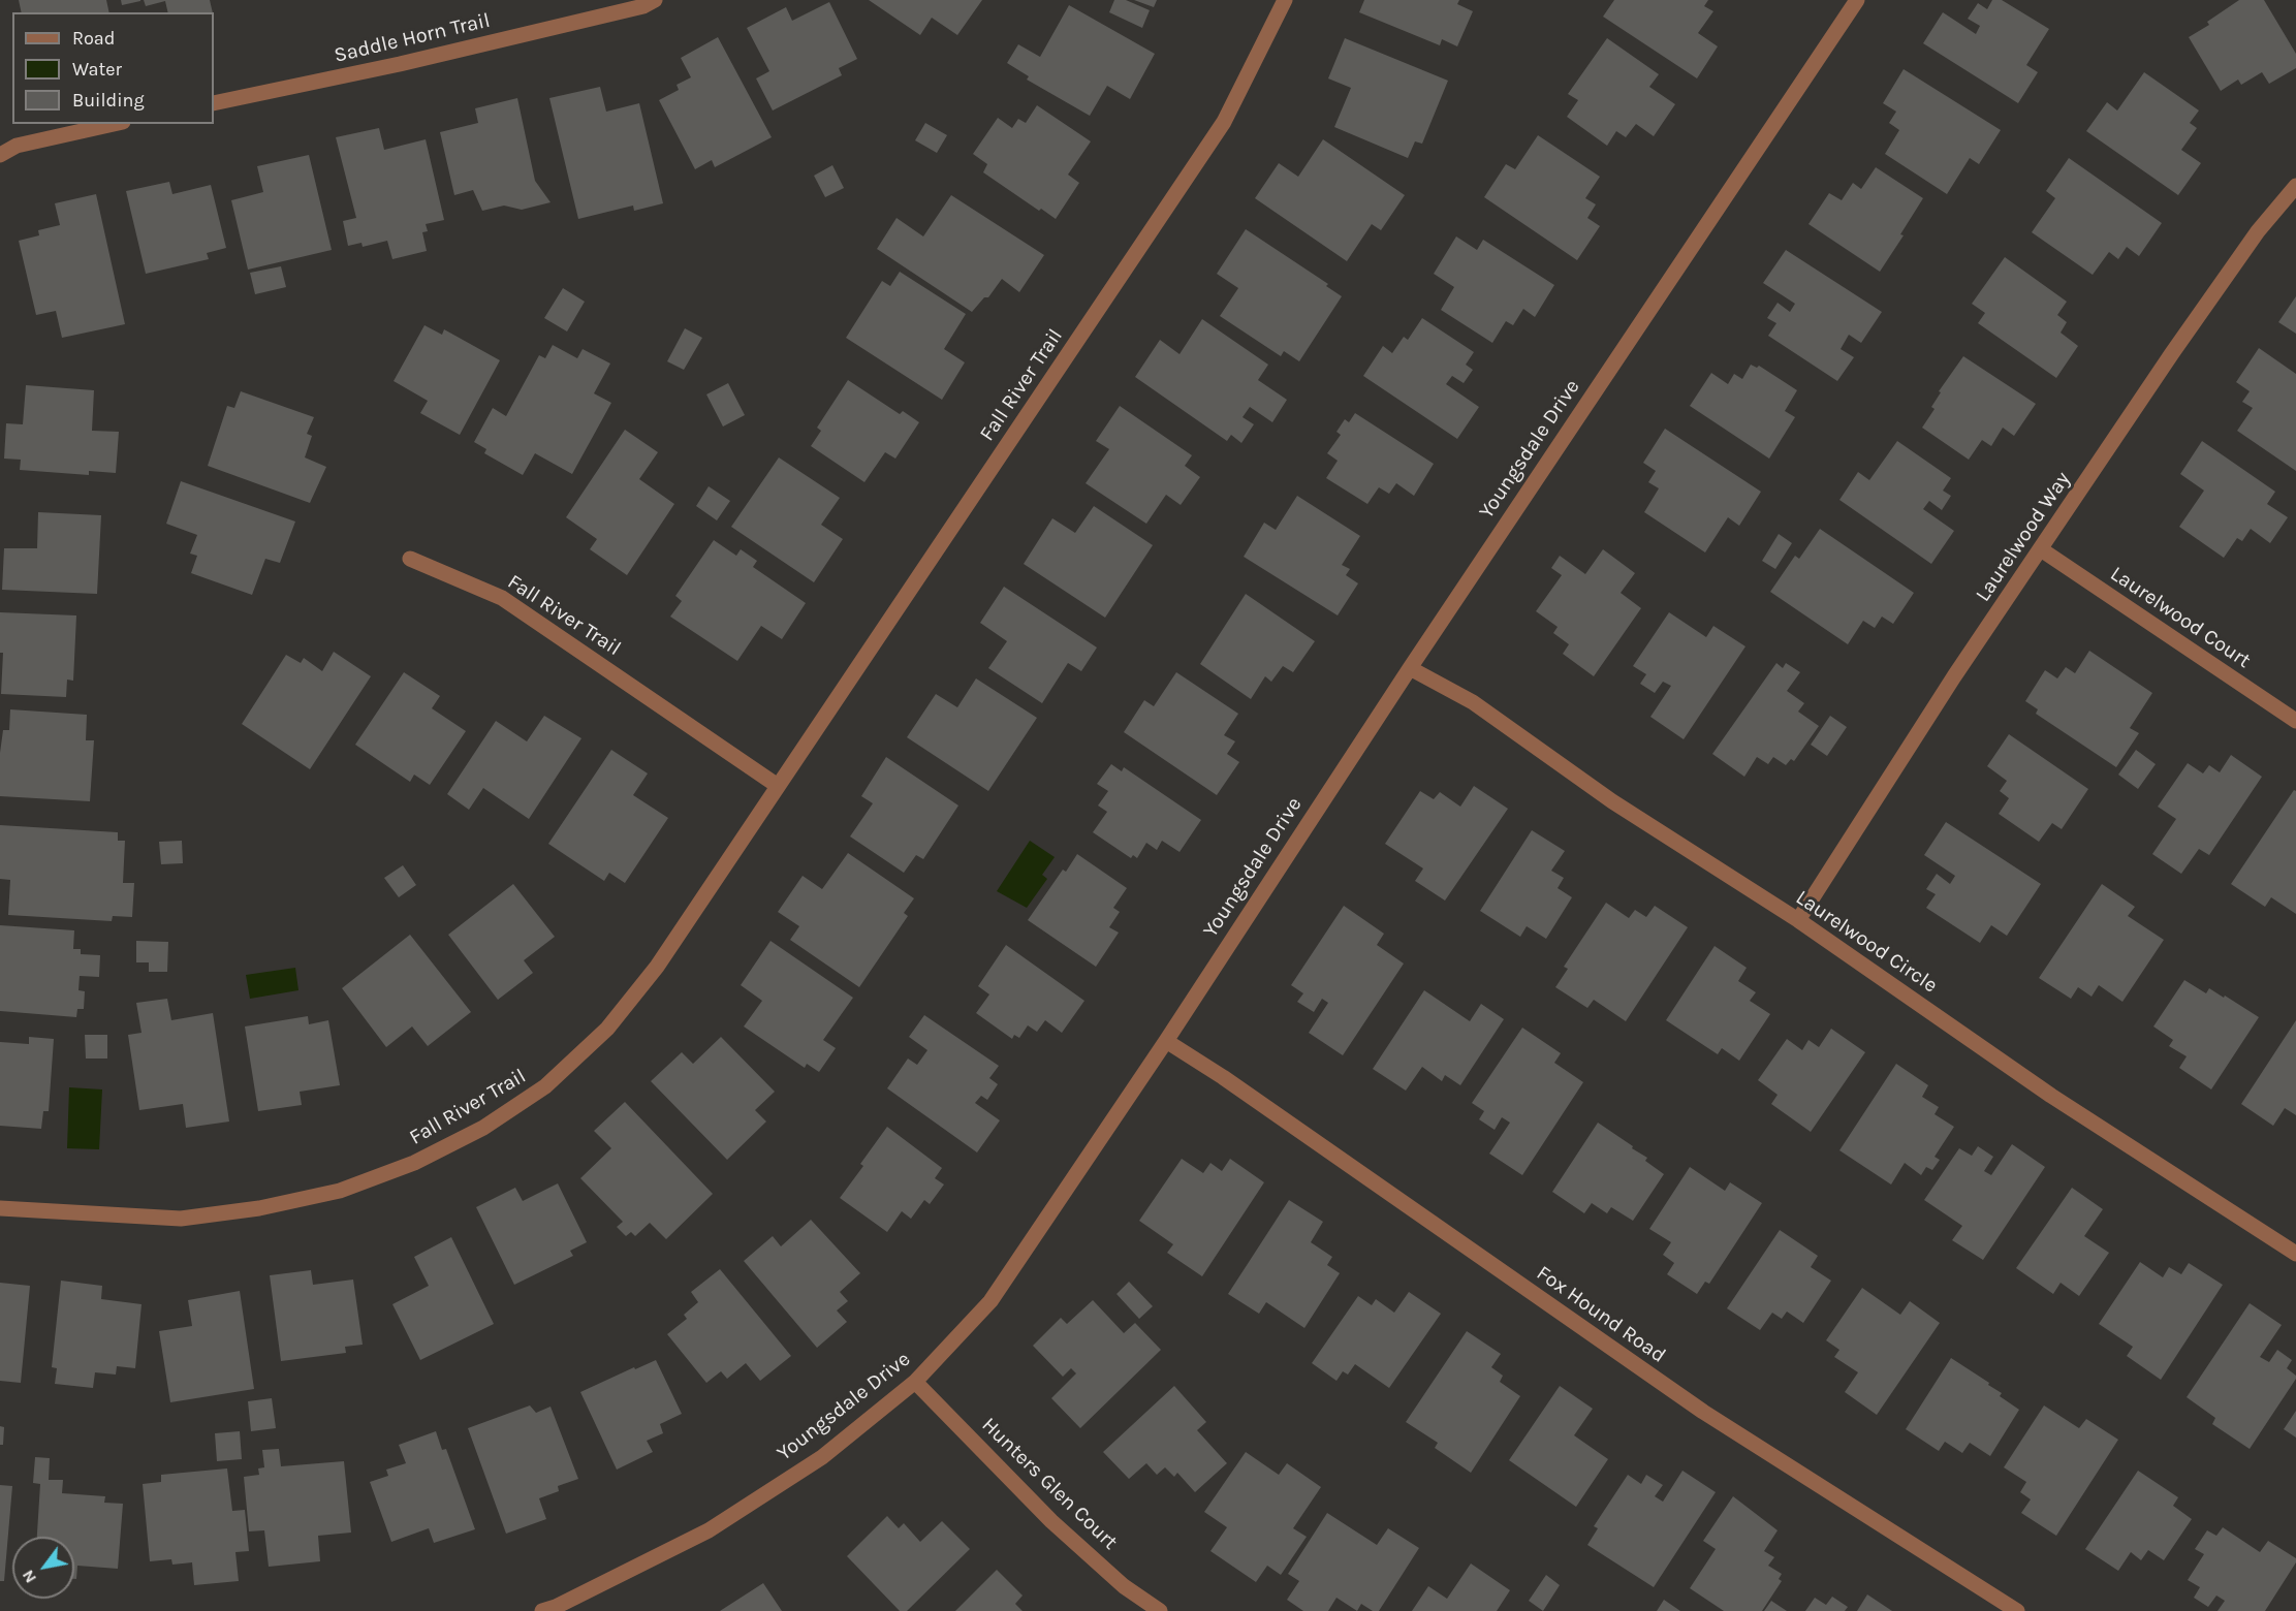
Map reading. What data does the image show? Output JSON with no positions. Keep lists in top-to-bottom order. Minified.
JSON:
{"streets":{"street":["Saddle Horn Trail","Fall River Trail","Youngsdale Drive","Laurelwood Way","Laurelwood Court","Laurelwood Circle","Fox Hound Road","Hunters Glen Court"]},"crossings":[["Youngsdale Drive","Laurelwood Circle"],["Youngsdale Drive","Fox Hound Road"],["Youngsdale Drive","Hunters Glen Court"],["Laurelwood Way","Laurelwood Court"],["Laurelwood Way","Laurelwood Circle"]],"legend":["Road","Water","Building"],"north":"bottom left"}
